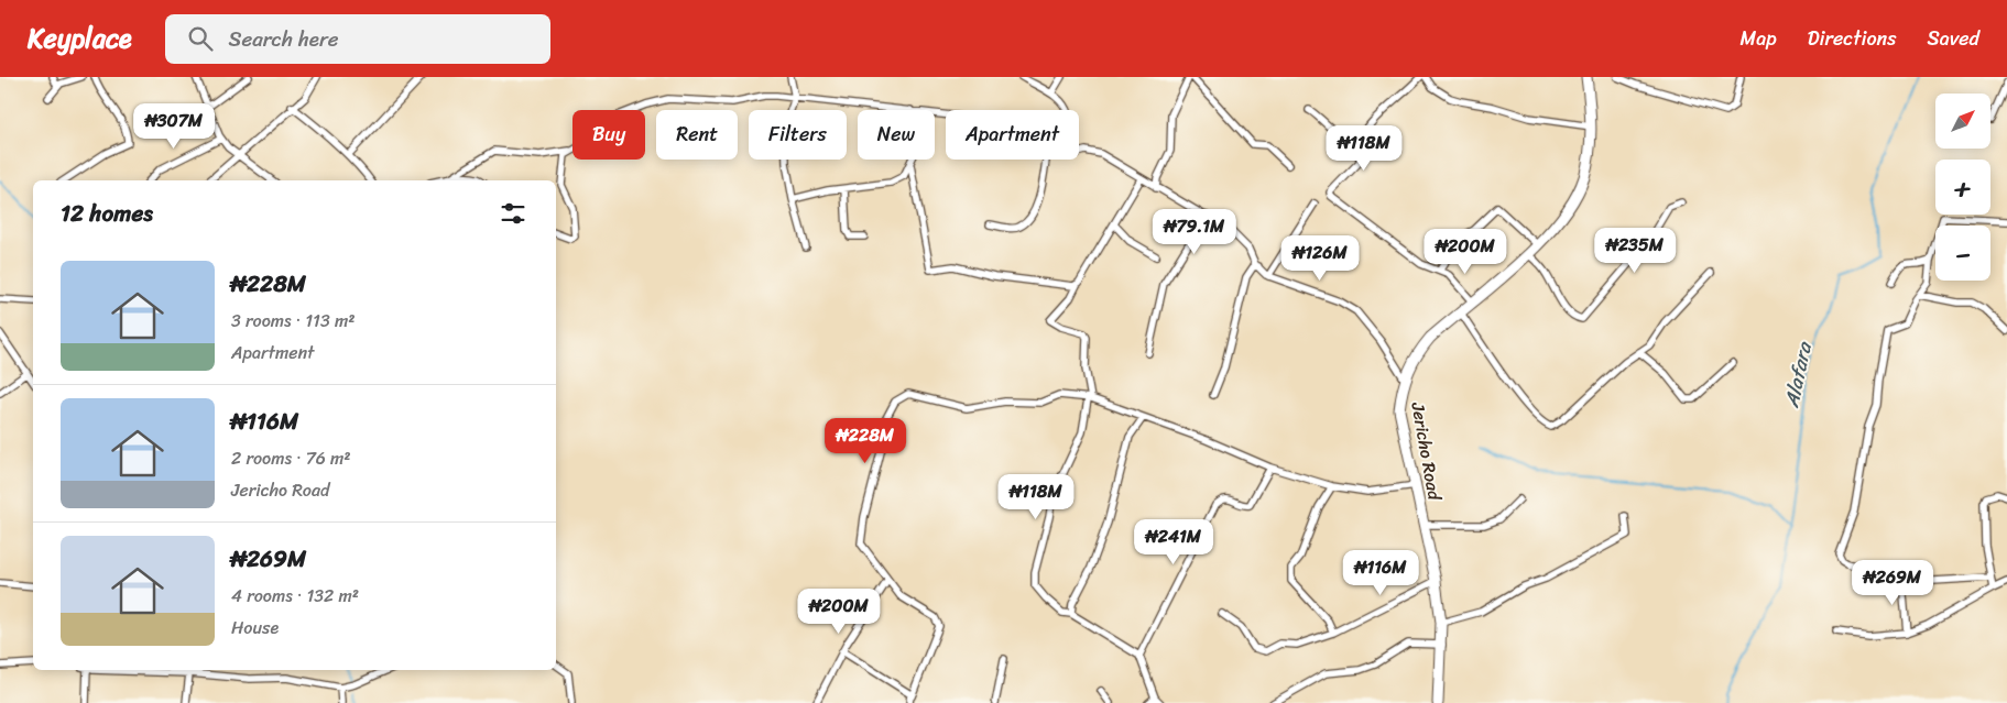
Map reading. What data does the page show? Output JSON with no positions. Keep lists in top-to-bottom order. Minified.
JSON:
{"streets":{"street":["Jericho Road"]},"water":["Alafara"],"north":"top right","page":{"header":"Keyplace","search":"Search here","nav":["Map","Directions","Saved"],"map_buttons":["+","−"],"price":["₦307M","₦118M","₦79.1M","₦235M","₦200M","₦126M","₦228M","₦118M","₦241M","₦116M","₦269M","₦200M"],"chip":["Buy","Rent","Filters","New","Apartment"],"heading":"12 homes","list":[{"name":"₦228M","note":"3 rooms · 113 m² · Apartment"},{"name":"₦116M","note":"2 rooms · 76 m² · Jericho Road"},{"name":"₦269M","note":"4 rooms · 132 m² · House"}]}}
